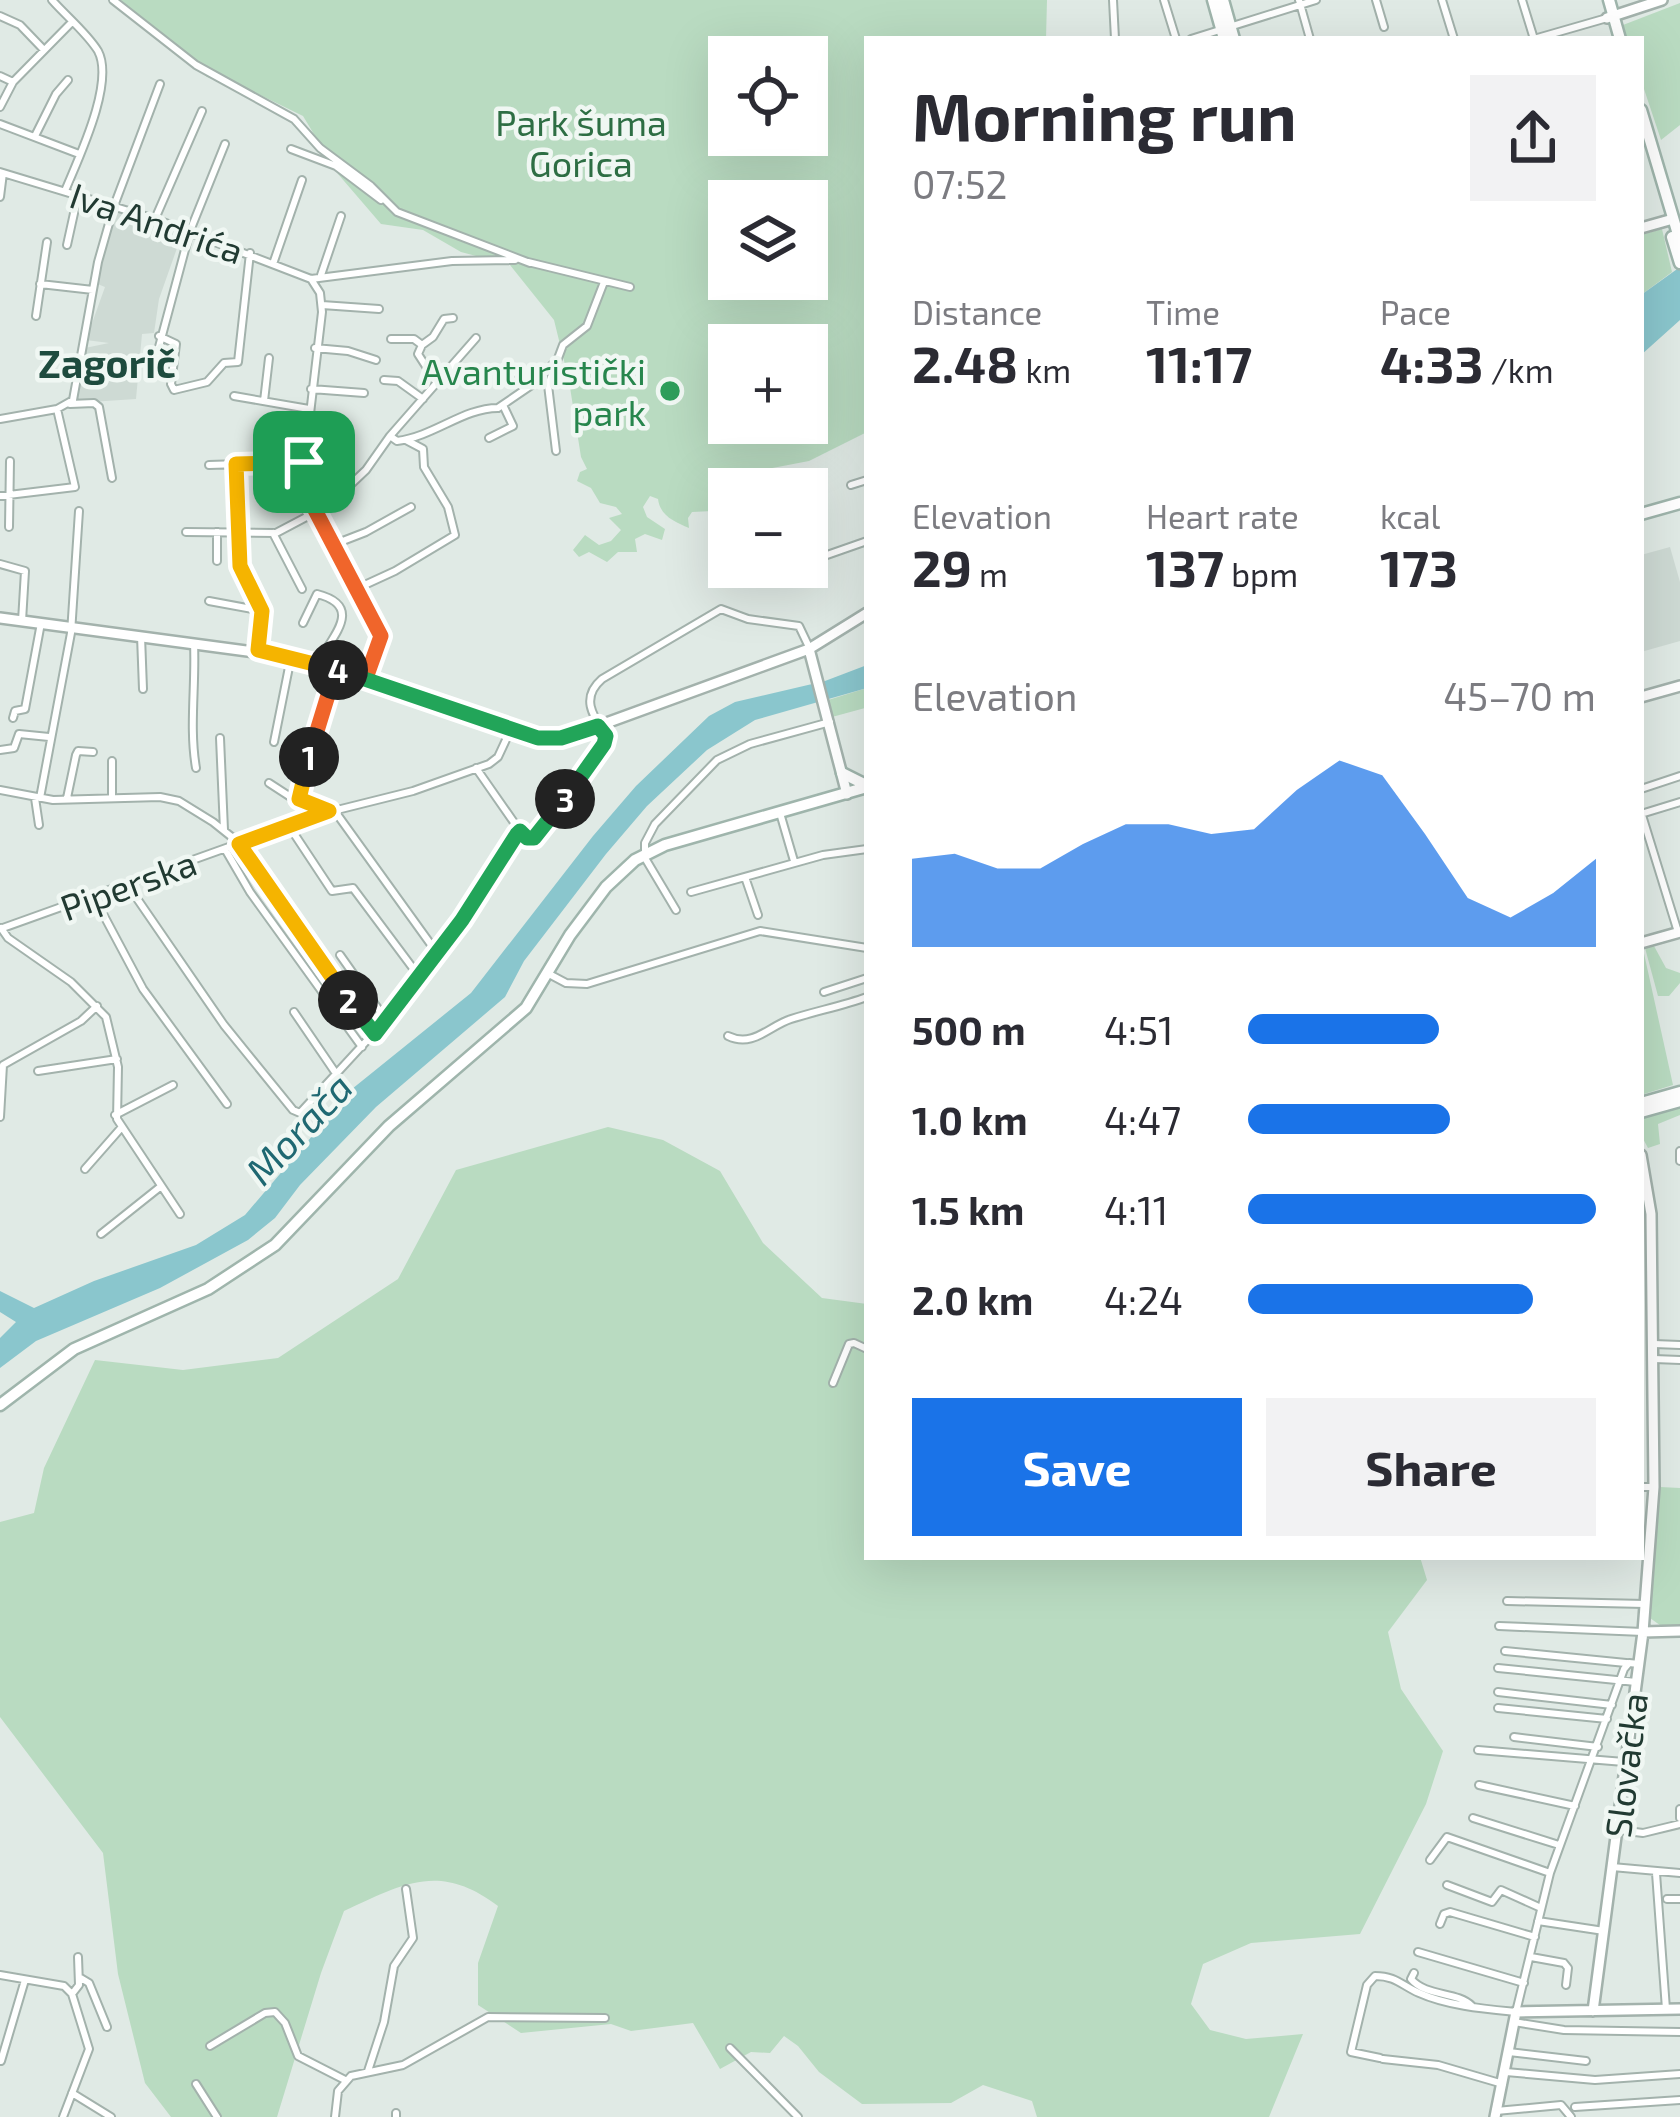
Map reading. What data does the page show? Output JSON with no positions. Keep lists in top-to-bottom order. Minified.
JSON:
{"streets":{"street":["Iva Andrića","Piperska","Slovačka"]},"districts":["Zagorič"],"water":["Morača"],"parks":["Park šuma Gorica"],"places":["Avanturistički park"],"page":{"map_buttons":["+","−"],"heading":["Morning run","07:52"],"stats":[["Distance","2.48 km"],["Time","11:17"],["Pace","4:33 /km"],["Elevation","29 m"],["Heart rate","137 bpm"],["kcal","173"]],"pins":["4","1","3","2"],"chart":["Elevation","45–70 m"],"list":[{"name":"500 m","note":"4:51"},{"name":"1.0 km","note":"4:47"},{"name":"1.5 km","note":"4:11"},{"name":"2.0 km","note":"4:24"}],"buttons":["Save","Share"]}}
